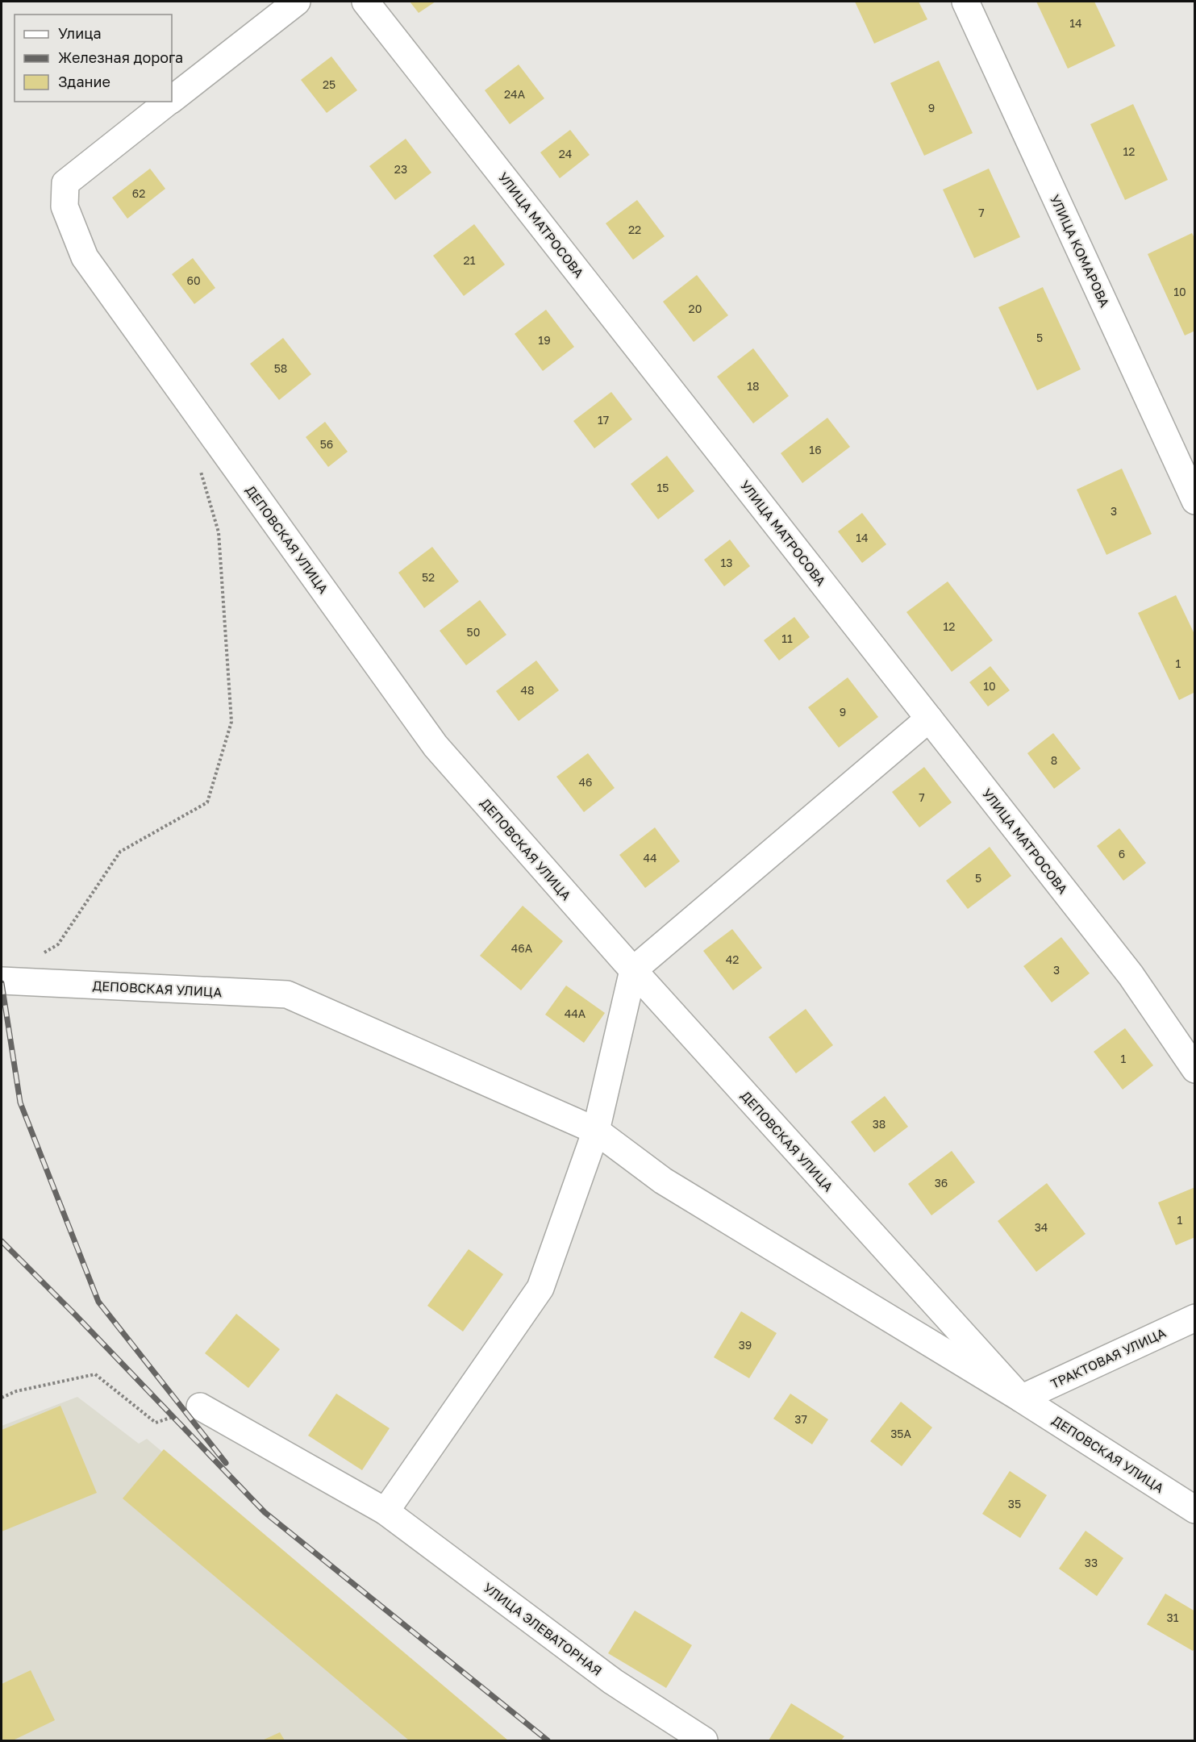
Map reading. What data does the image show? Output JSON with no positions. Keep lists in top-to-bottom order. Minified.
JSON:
{"streets":{"street":["УЛИЦА МАТРОСОВА","УЛИЦА КОМАРОВА","ДЕПОВСКАЯ УЛИЦА","ТРАКТОВАЯ УЛИЦА","УЛИЦА ЭЛЕВАТОРНАЯ"]},"crossings":[["ДЕПОВСКАЯ УЛИЦА","ТРАКТОВАЯ УЛИЦА"]],"house_numbers":["14","25","24А","9","12","24","23","62","7","22","21","60","10","20","5","19","58","18","17","56","16","15","3","14","13","52","12","50","11","1","10","48","9","8","46","7","6","44","5","46А","42","3","44А","1","38","36","1","34","39","37","35А","35","33","31"],"legend":["Улица","Железная дорога","Здание"]}
